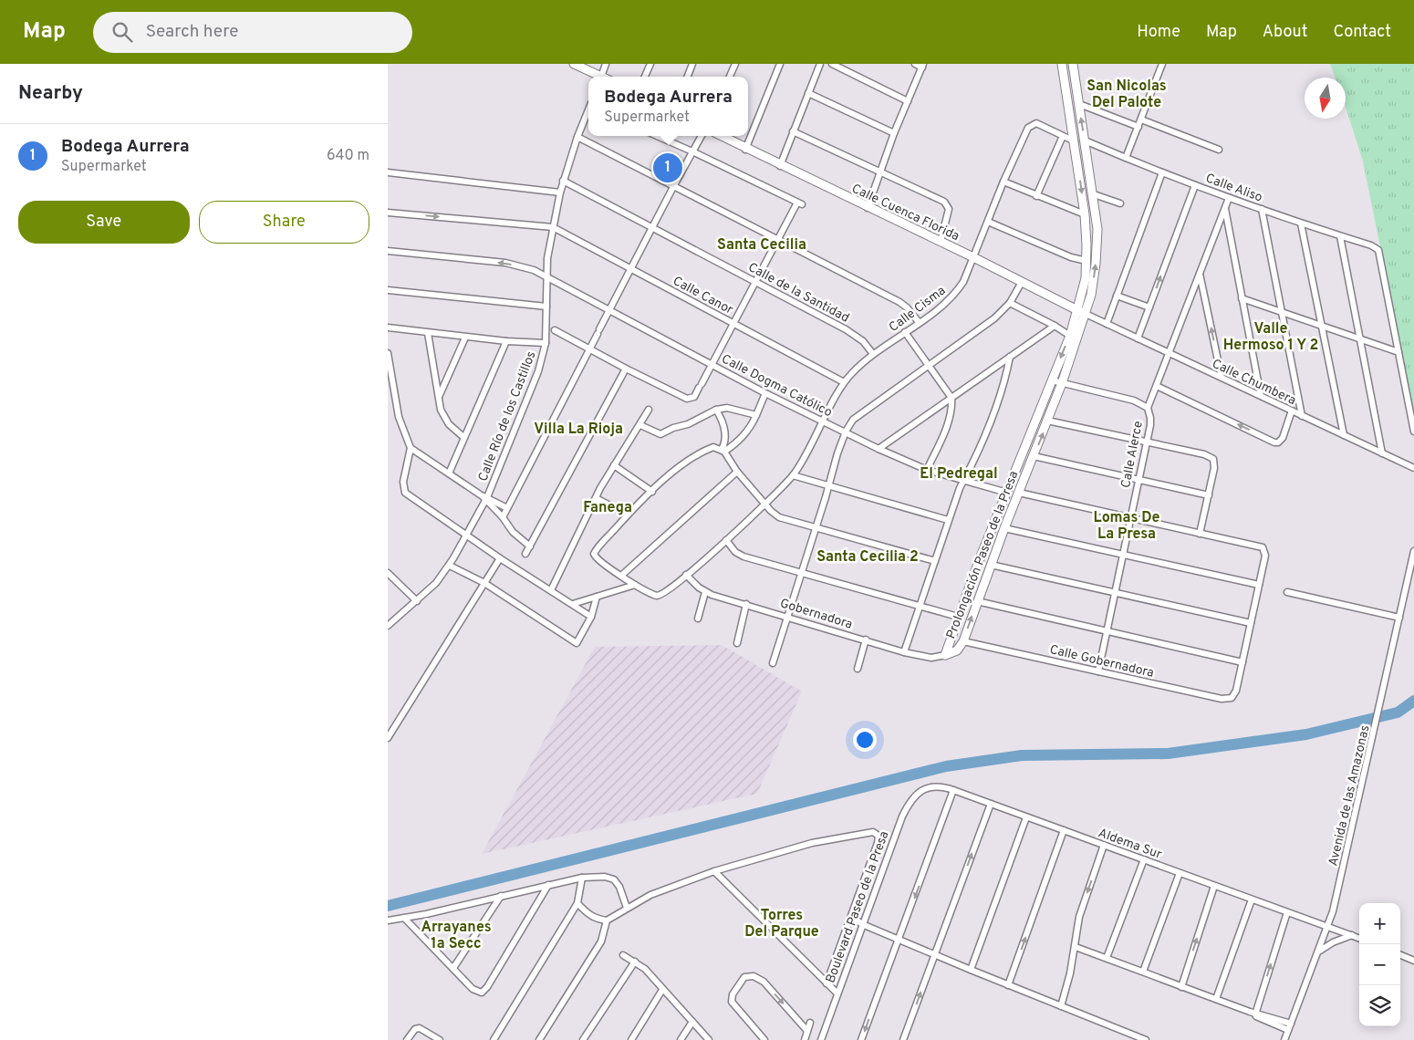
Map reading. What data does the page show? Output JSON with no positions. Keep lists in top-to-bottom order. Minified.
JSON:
{"streets":{"street":["Calle Aliso","Calle Cuenca Florida","Calle de la Santidad","Calle Canor","Calle Cisma","Calle Chumbera","Calle Dogma Católico","Calle Río de los Castillos","Calle Alerce","Prolongación Paseo de la Presa","Gobernadora","Calle Gobernadora","Avenida de las Amazonas","Aldema Sur","Boulevard Paseo de la Presa"]},"crossings":[["Calle Aliso","Calle Alerce"],["Calle Cuenca Florida","Calle Cisma"],["Calle Cuenca Florida","Calle Chumbera"],["Calle Cuenca Florida","Prolongación Paseo de la Presa"],["Calle de la Santidad","Calle Cisma"],["Calle de la Santidad","Calle Río de los Castillos"],["Calle Canor","Calle Cisma"],["Calle Canor","Calle Río de los Castillos"],["Calle Cisma","Calle Dogma Católico"],["Calle Cisma","Gobernadora"],["Calle Chumbera","Calle Alerce"],["Calle Chumbera","Prolongación Paseo de la Presa"],["Calle Dogma Católico","Calle Río de los Castillos"],["Calle Dogma Católico","Prolongación Paseo de la Presa"],["Calle Alerce","Calle Gobernadora"],["Prolongación Paseo de la Presa","Gobernadora"],["Prolongación Paseo de la Presa","Calle Gobernadora"],["Avenida de las Amazonas","Aldema Sur"],["Aldema Sur","Boulevard Paseo de la Presa"]],"districts":["San Nicolas Del Palote","Santa Cecilia","Valle Hermoso 1 Y 2","Villa La Rioja","El Pedregal","Fanega","Lomas De La Presa","Santa Cecilia 2","Torres Del Parque","Arrayanes 1a Secc"],"north":"bottom","page":{"header":"Map","search":"Search here","nav":["Home","Map","About","Contact"],"heading":"Nearby","popup":["Bodega Aurrera","Supermarket"],"list":[{"mark":"1","name":"Bodega Aurrera","note":"Supermarket","value":"640 m"}],"pins":"1","buttons":["Save","Share"],"map_buttons":["+","−"]}}
